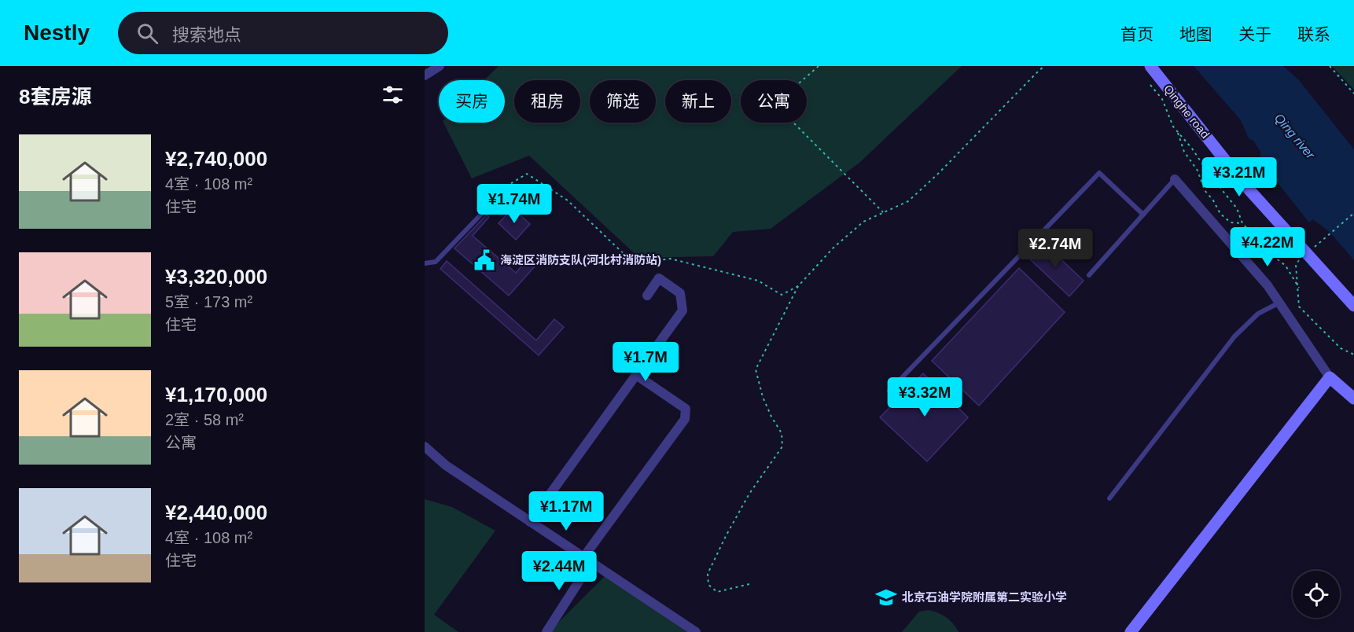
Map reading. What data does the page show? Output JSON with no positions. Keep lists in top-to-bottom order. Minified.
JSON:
{"streets":{"street":["Qinghe road"]},"water":["Qing river"],"places":{"public building":["海淀区消防支队(河北村消防站)"],"school or university":["北京石油学院附属第二实验小学"]},"page":{"header":"Nestly","search":"搜索地点","nav":["首页","地图","关于","联系"],"heading":"8套房源","chip":["买房","租房","筛选","新上","公寓"],"list":[{"name":"¥2,740,000","note":"4室 · 108 m² · 住宅"},{"name":"¥3,320,000","note":"5室 · 173 m² · 住宅"},{"name":"¥1,170,000","note":"2室 · 58 m² · 公寓"},{"name":"¥2,440,000","note":"4室 · 108 m² · 住宅"}],"price":["¥3.21M","¥1.74M","¥4.22M","¥2.74M","¥1.7M","¥3.32M","¥1.17M","¥2.44M"]}}
